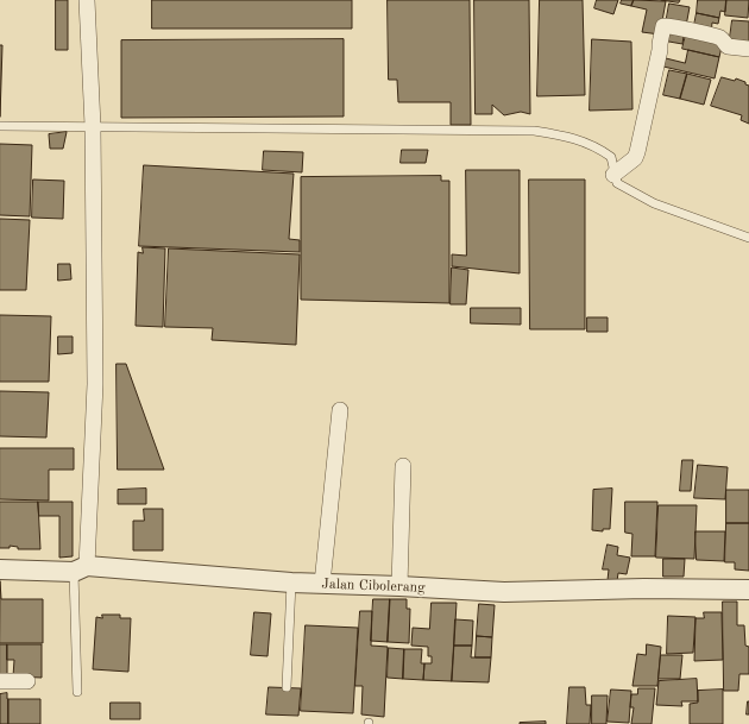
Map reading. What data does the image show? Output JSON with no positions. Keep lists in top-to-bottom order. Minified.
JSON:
{"streets":{"street":["Jalan Cibolerang"]}}
